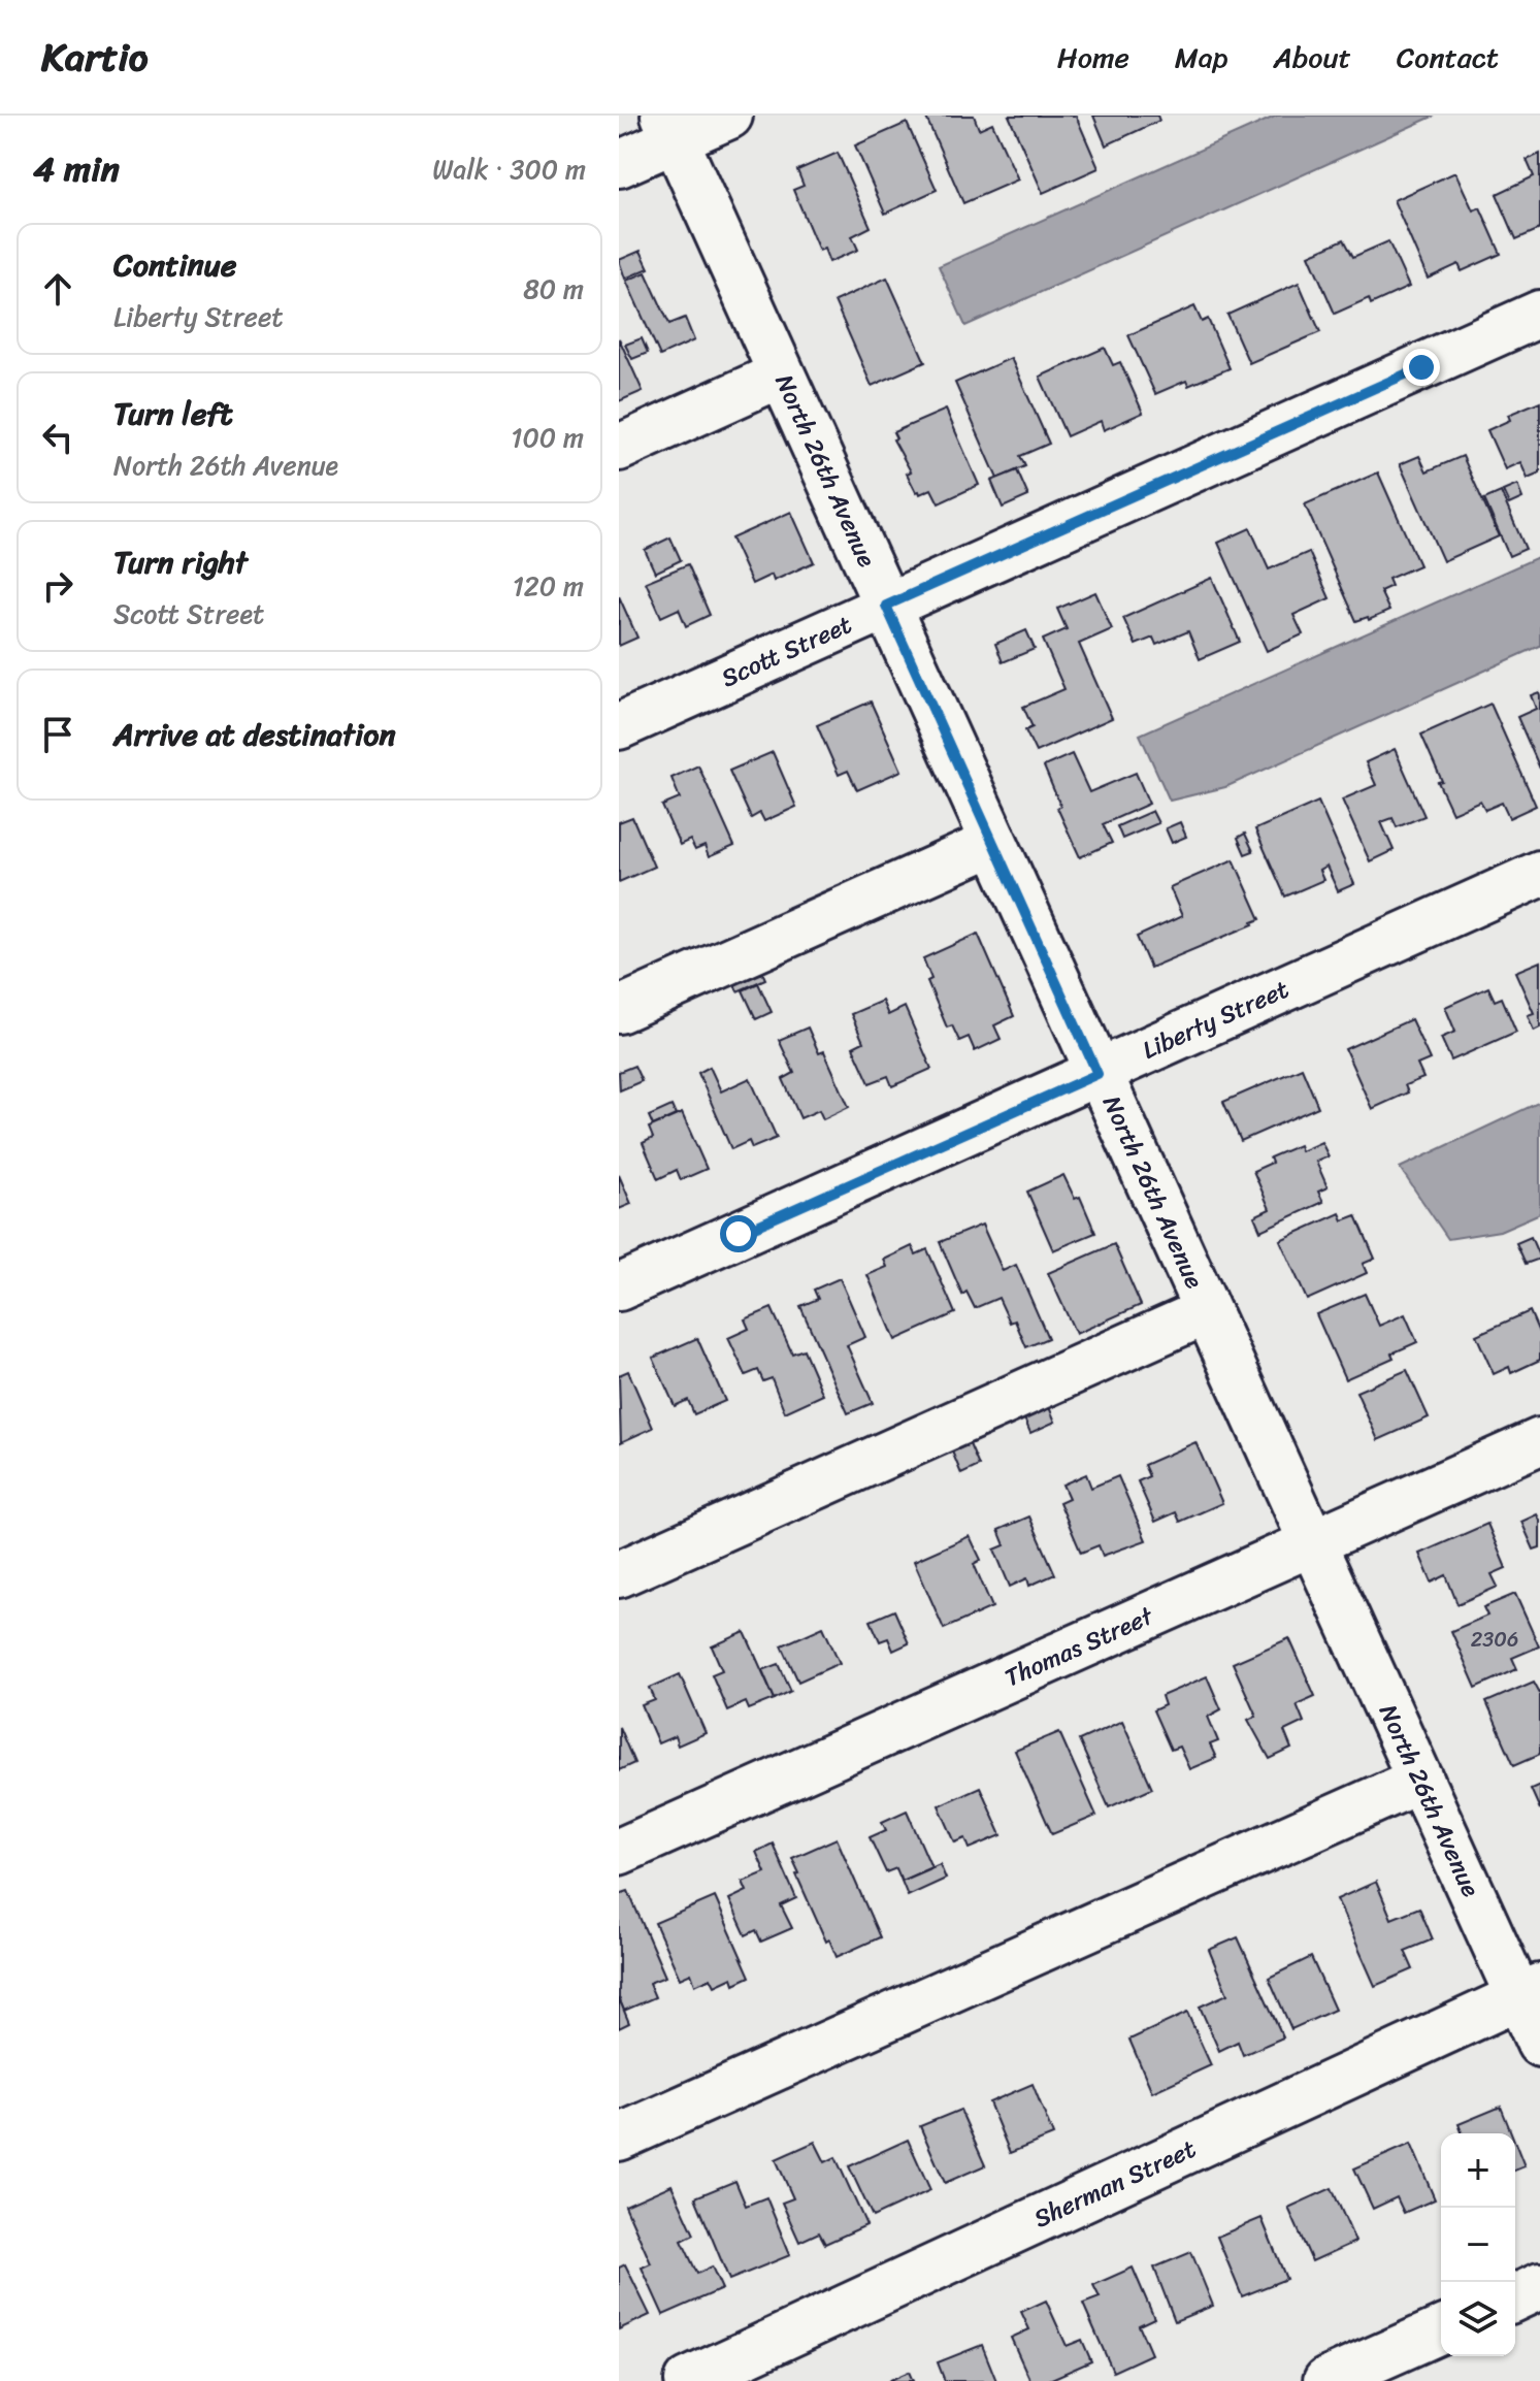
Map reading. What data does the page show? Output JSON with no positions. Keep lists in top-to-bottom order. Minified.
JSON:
{"streets":{"street":["North 26th Avenue","Scott Street","Liberty Street","Thomas Street","Sherman Street"]},"crossings":[["North 26th Avenue","Scott Street"],["North 26th Avenue","Liberty Street"],["North 26th Avenue","Thomas Street"],["North 26th Avenue","Sherman Street"]],"house_numbers":["2306"],"page":{"header":"Kartio","nav":["Home","Map","About","Contact"],"heading":["4 min","Walk · 300 m"],"list":[["Continue","Liberty Street","80 m"],["Turn left","North 26th Avenue","100 m"],["Turn right","Scott Street","120 m"],"Arrive at destination"],"map_buttons":["+","−"]}}
